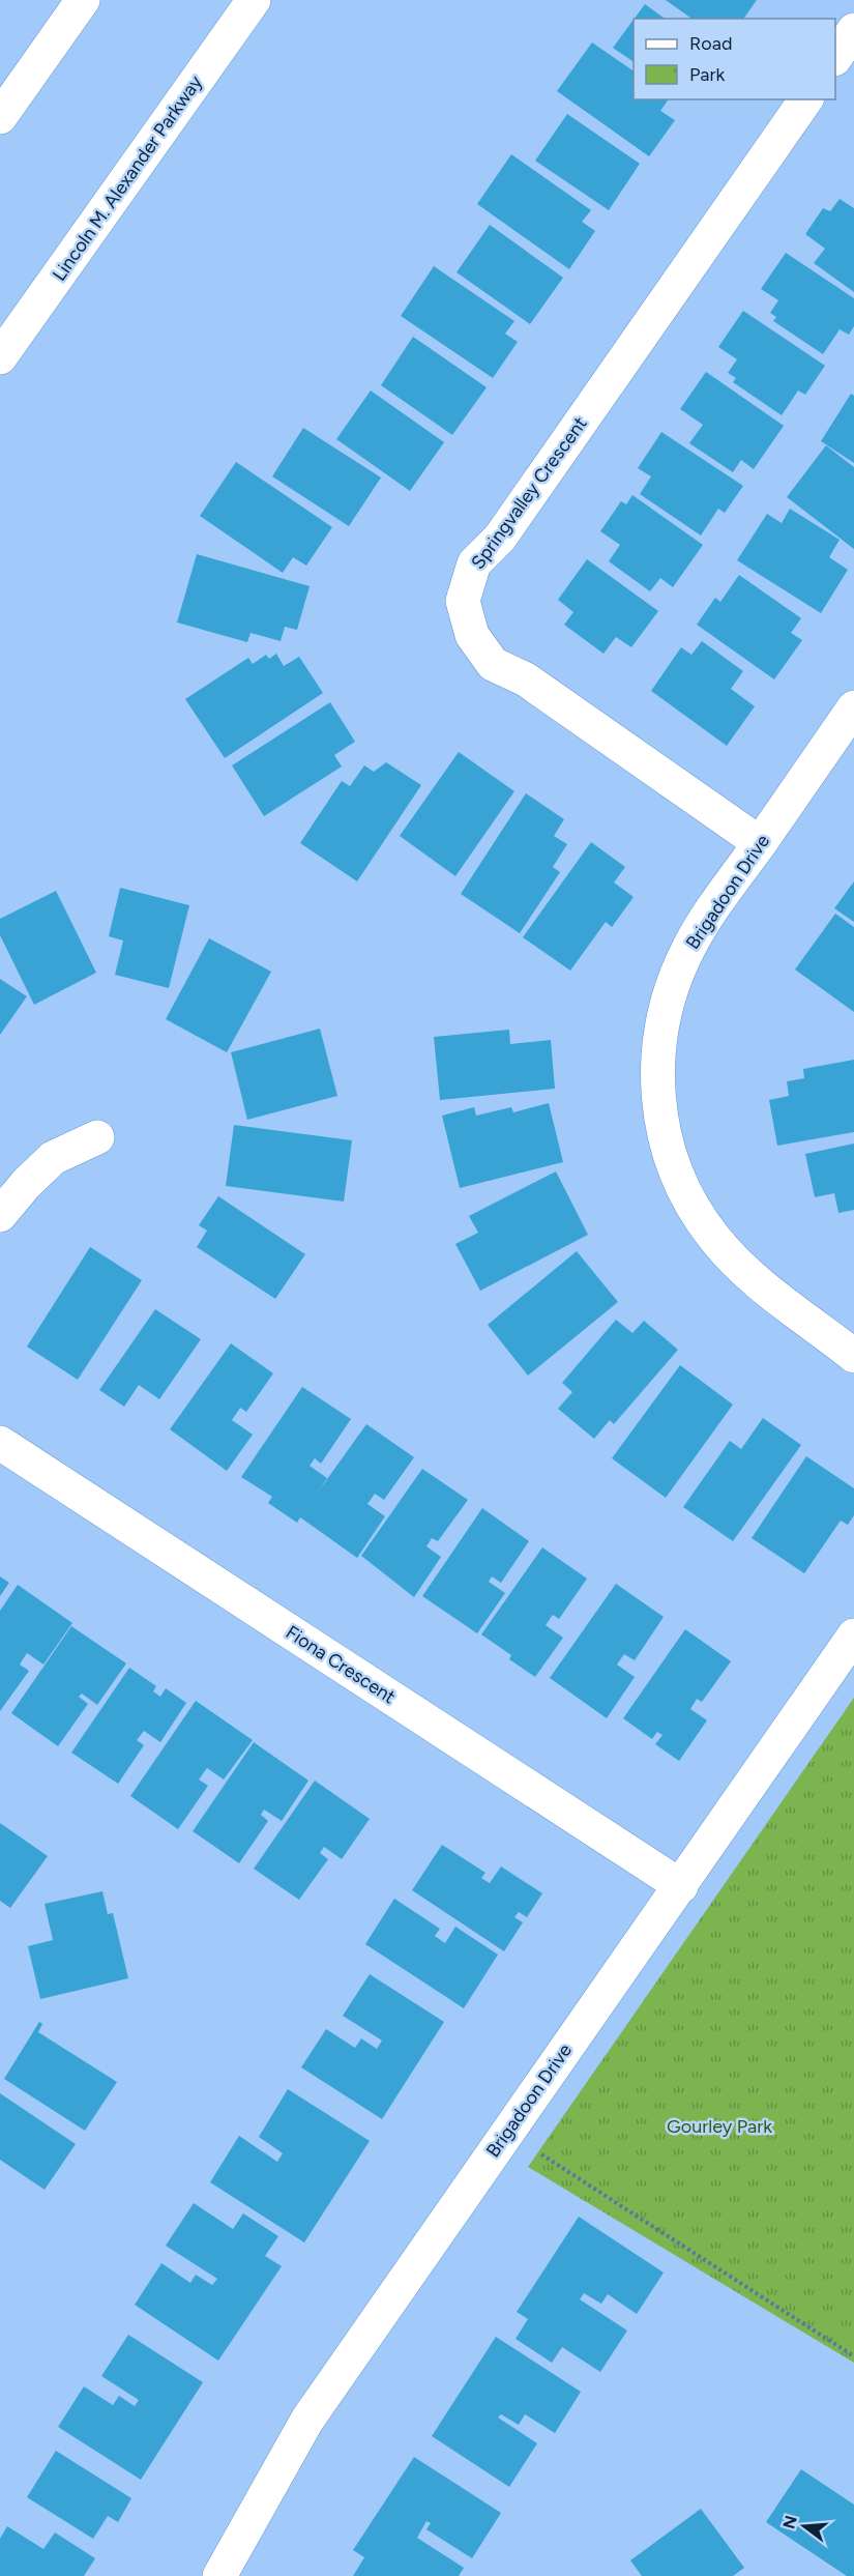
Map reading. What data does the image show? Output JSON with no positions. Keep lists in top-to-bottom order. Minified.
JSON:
{"streets":{"main road":["Lincoln M. Alexander Parkway","Springvalley Crescent","Brigadoon Drive","Fiona Crescent"]},"crossings":[["Springvalley Crescent","Brigadoon Drive"],["Brigadoon Drive","Fiona Crescent"]],"parks":["Gourley Park"],"legend":["Road","Park"],"north":"left"}
